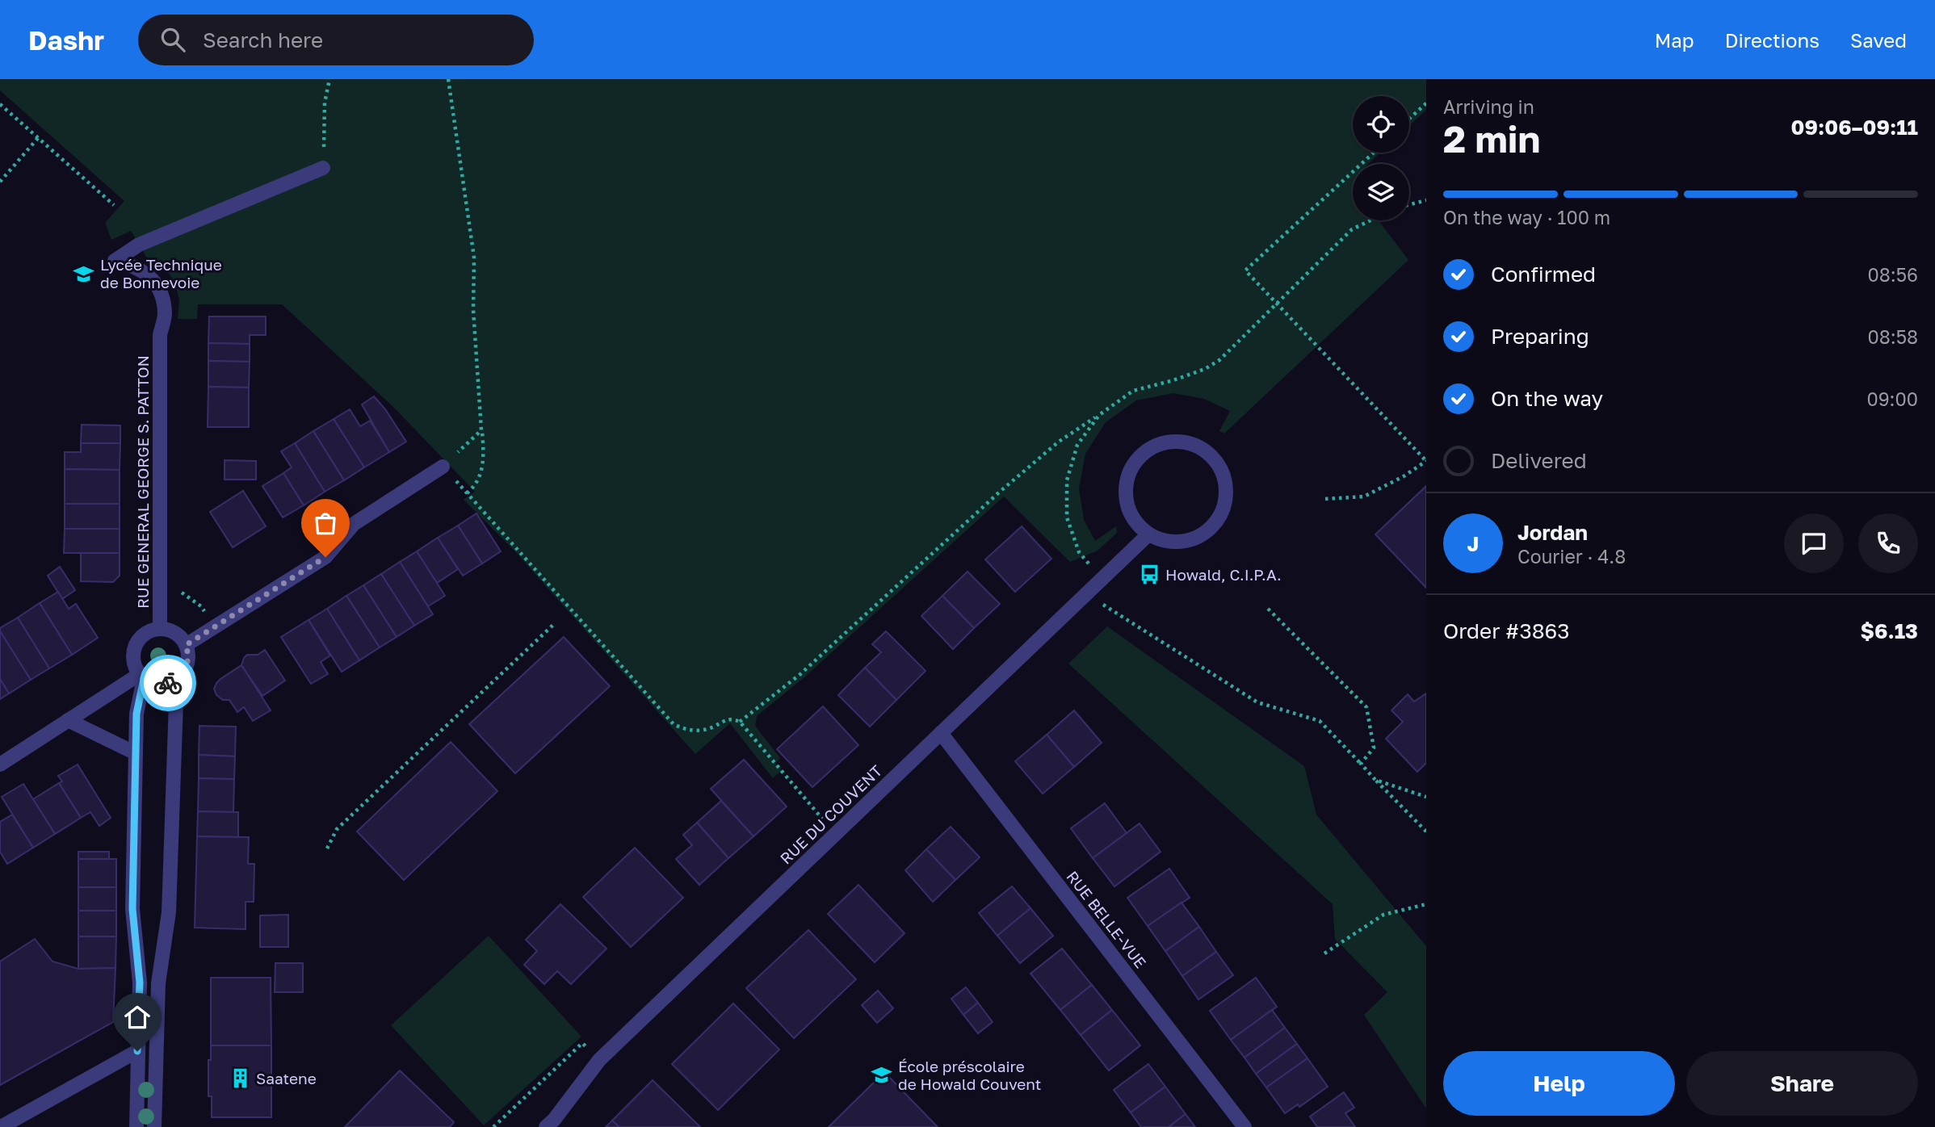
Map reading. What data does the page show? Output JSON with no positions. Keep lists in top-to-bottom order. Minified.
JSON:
{"streets":{"street":["RUE GENERAL GEORGE S. PATTON","RUE DU COUVENT","RUE BELLE-VUE"]},"crossings":[["RUE DU COUVENT","RUE BELLE-VUE"]],"places":{"school or university":["Lycée Technique de Bonnevoie","École préscolaire de Howald Couvent"],"bus stop":["Howald, C.I.P.A."],"building":["Saatene"]},"page":{"header":"Dashr","search":"Search here","nav":["Map","Directions","Saved"],"heading":["2 min","Arriving in","09:06–09:11"],"panel":["Jordan","Courier · 4.8","Order #3863","$6.13"],"bar":"On the way · 100 m","list":[["Confirmed","08:56"],["Preparing","08:58"],["On the way","09:00"],"Delivered"],"round":"J","buttons":["Help","Share"]}}
